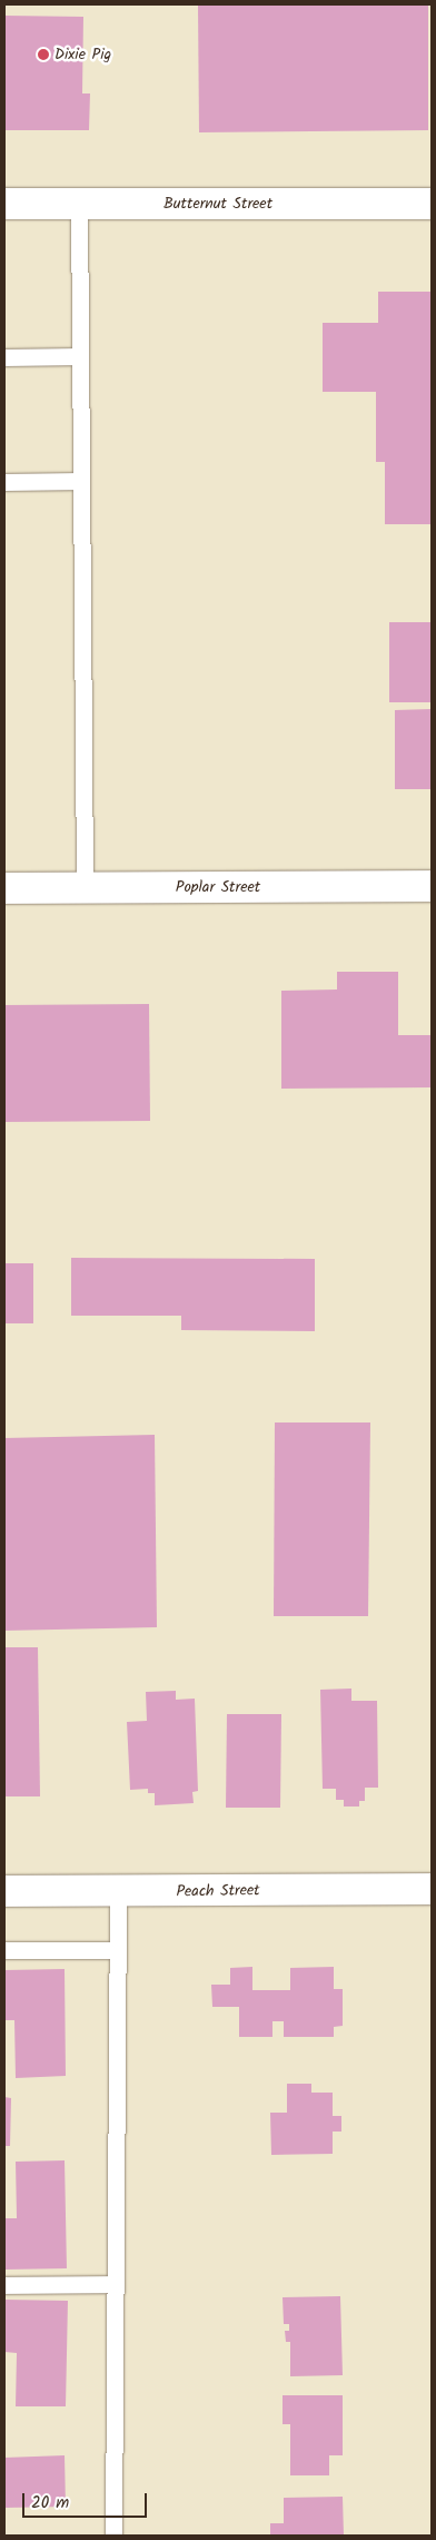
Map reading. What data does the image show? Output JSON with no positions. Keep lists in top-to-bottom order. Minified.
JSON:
{"streets":{"street":["Butternut Street","Poplar Street","Peach Street"]},"places":["Dixie Pig"],"scale_bar":"20 m"}
